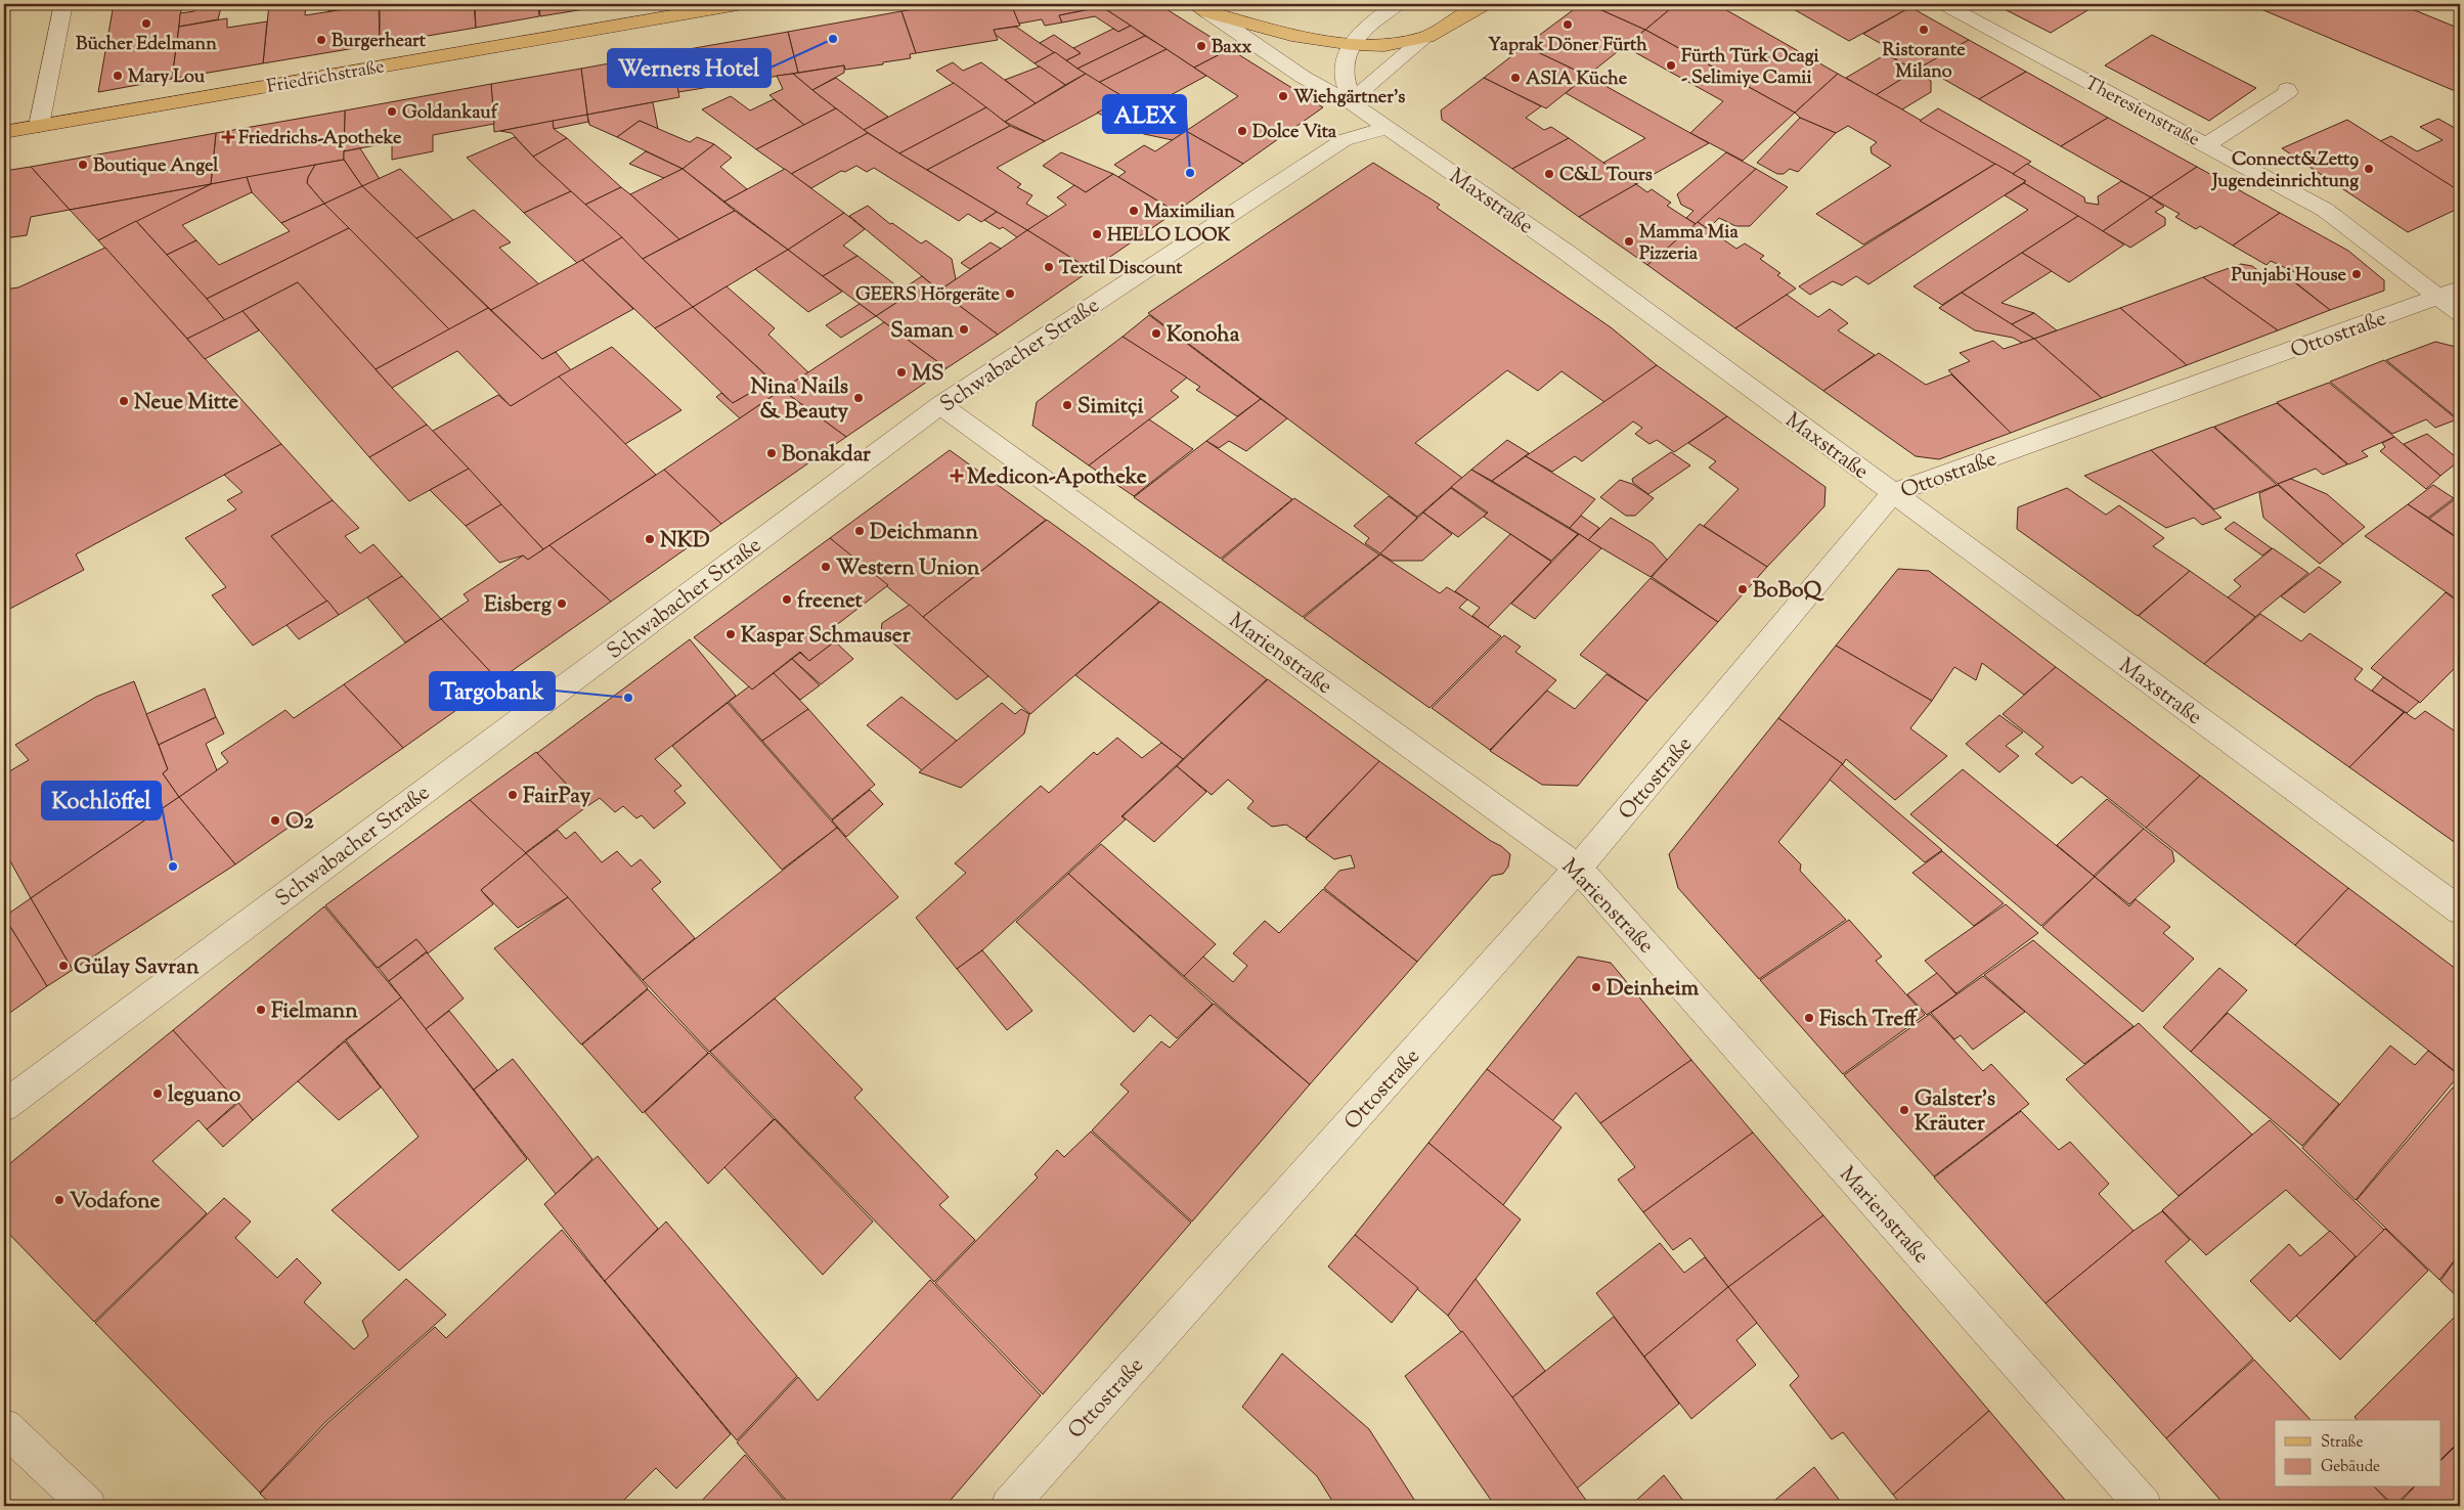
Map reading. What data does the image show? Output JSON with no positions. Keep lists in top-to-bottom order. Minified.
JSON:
{"streets":{"main road":["Friedrichstraße","Maxstraße"],"street":["Theresienstraße","Ottostraße","Schwabacher Straße","Marienstraße"]},"crossings":[["Theresienstraße","Ottostraße"],["Maxstraße","Ottostraße"],["Maxstraße","Schwabacher Straße"],["Ottostraße","Marienstraße"],["Schwabacher Straße","Marienstraße"]],"places":{"other":["Bücher Edelmann","Yaprak Döner Fürth","Ristorante Milano","Werners Hotel","Burgerheart","Baxx","Fürth Türk Ocagi - Selimiye Camii","Mary Lou","ASIA Küche","Wiehgärtner's","Goldankauf","Dolce Vita","Boutique Angel","Connect&Zett9 Jugendeinrichtung","ALEX","C&L Tours","Maximilian","HELLO LOOK","Mamma Mia Pizzeria","Textil Discount","Punjabi House","GEERS Hörgeräte","Saman","Konoha","MS","Nina Nails & Beauty","Neue Mitte","Simitçi","Bonakdar","Deichmann","NKD","Western Union","BoBoQ","freenet","Eisberg","Kaspar Schmauser","Targobank","FairPay","O2","Kochlöffel","Gülay Savran","Deinheim","Fielmann","Fisch Treff","leguano","Galster's Kräuter","Vodafone"],"health":["Friedrichs-Apotheke","Medicon-Apotheke"]},"legend":["Straße","Gebäude"]}
